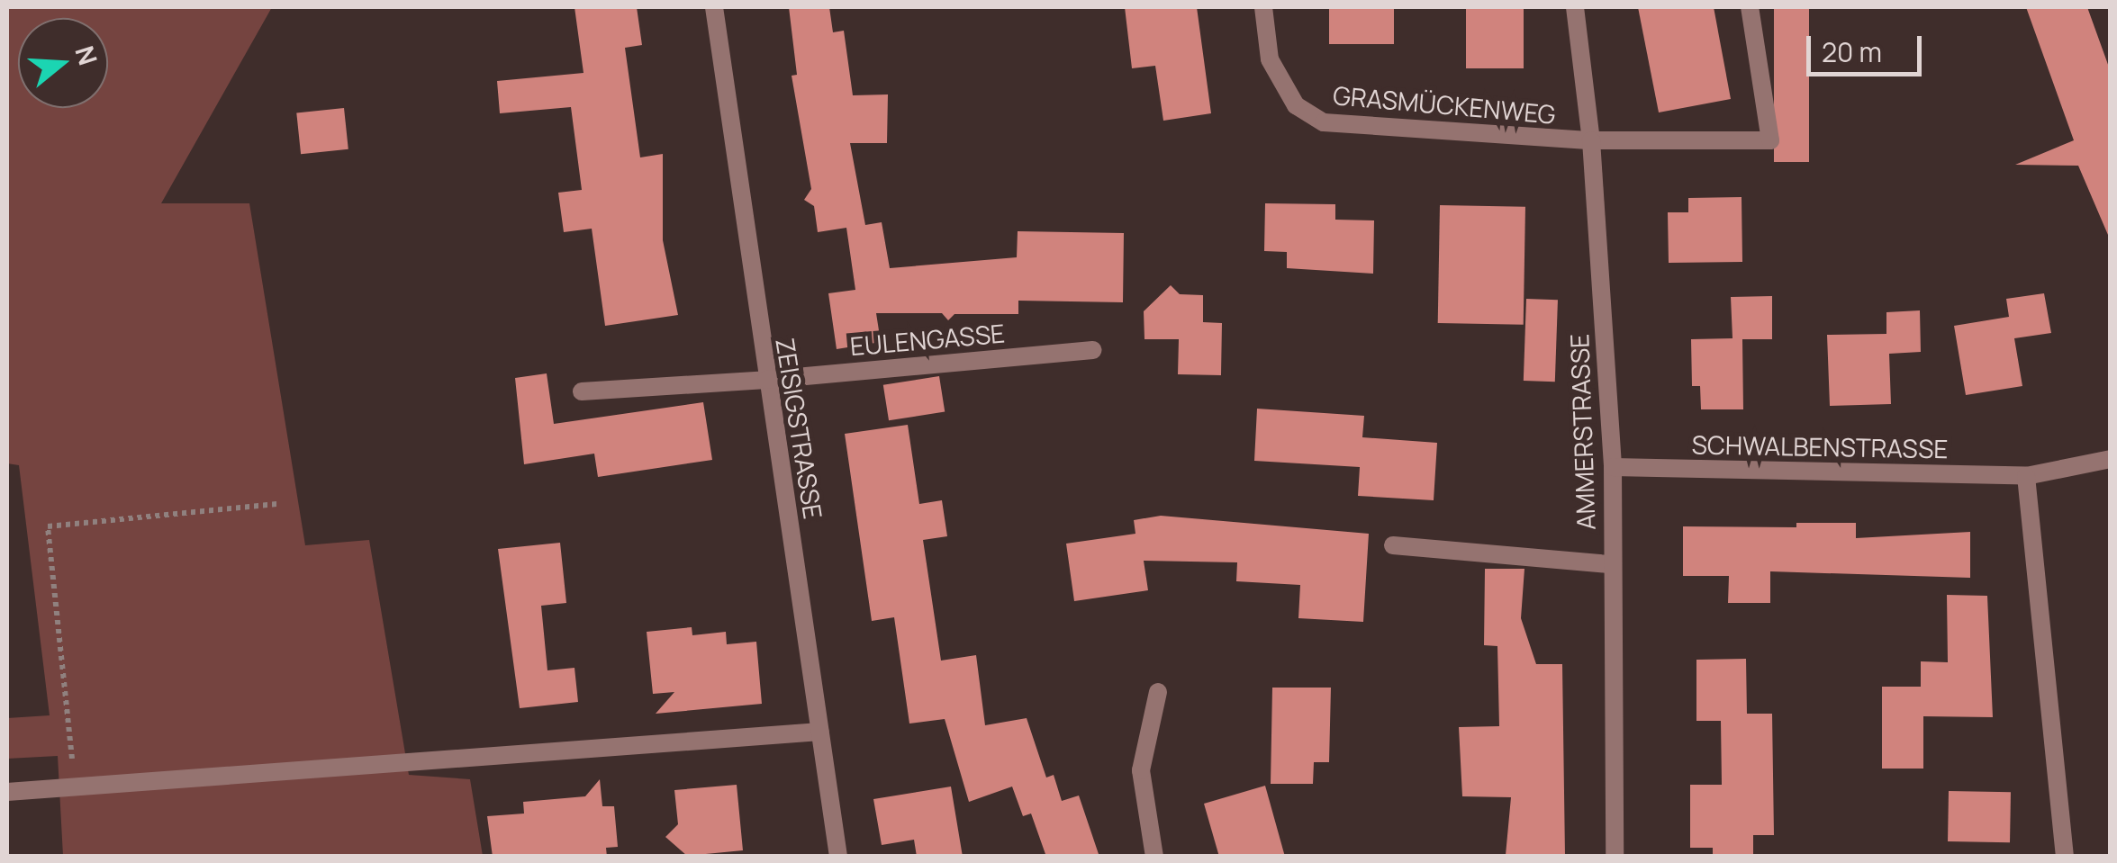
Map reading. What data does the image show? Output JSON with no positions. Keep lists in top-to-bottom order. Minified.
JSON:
{"streets":{"street":["GRASMÜCKENWEG","EULENGASSE","ZEISIGSTRASSE","AMMERSTRASSE","SCHWALBENSTRASSE"]},"crossings":[["GRASMÜCKENWEG","AMMERSTRASSE"],["EULENGASSE","ZEISIGSTRASSE"],["AMMERSTRASSE","SCHWALBENSTRASSE"]],"scale_bar":"20 m","north":"right"}
